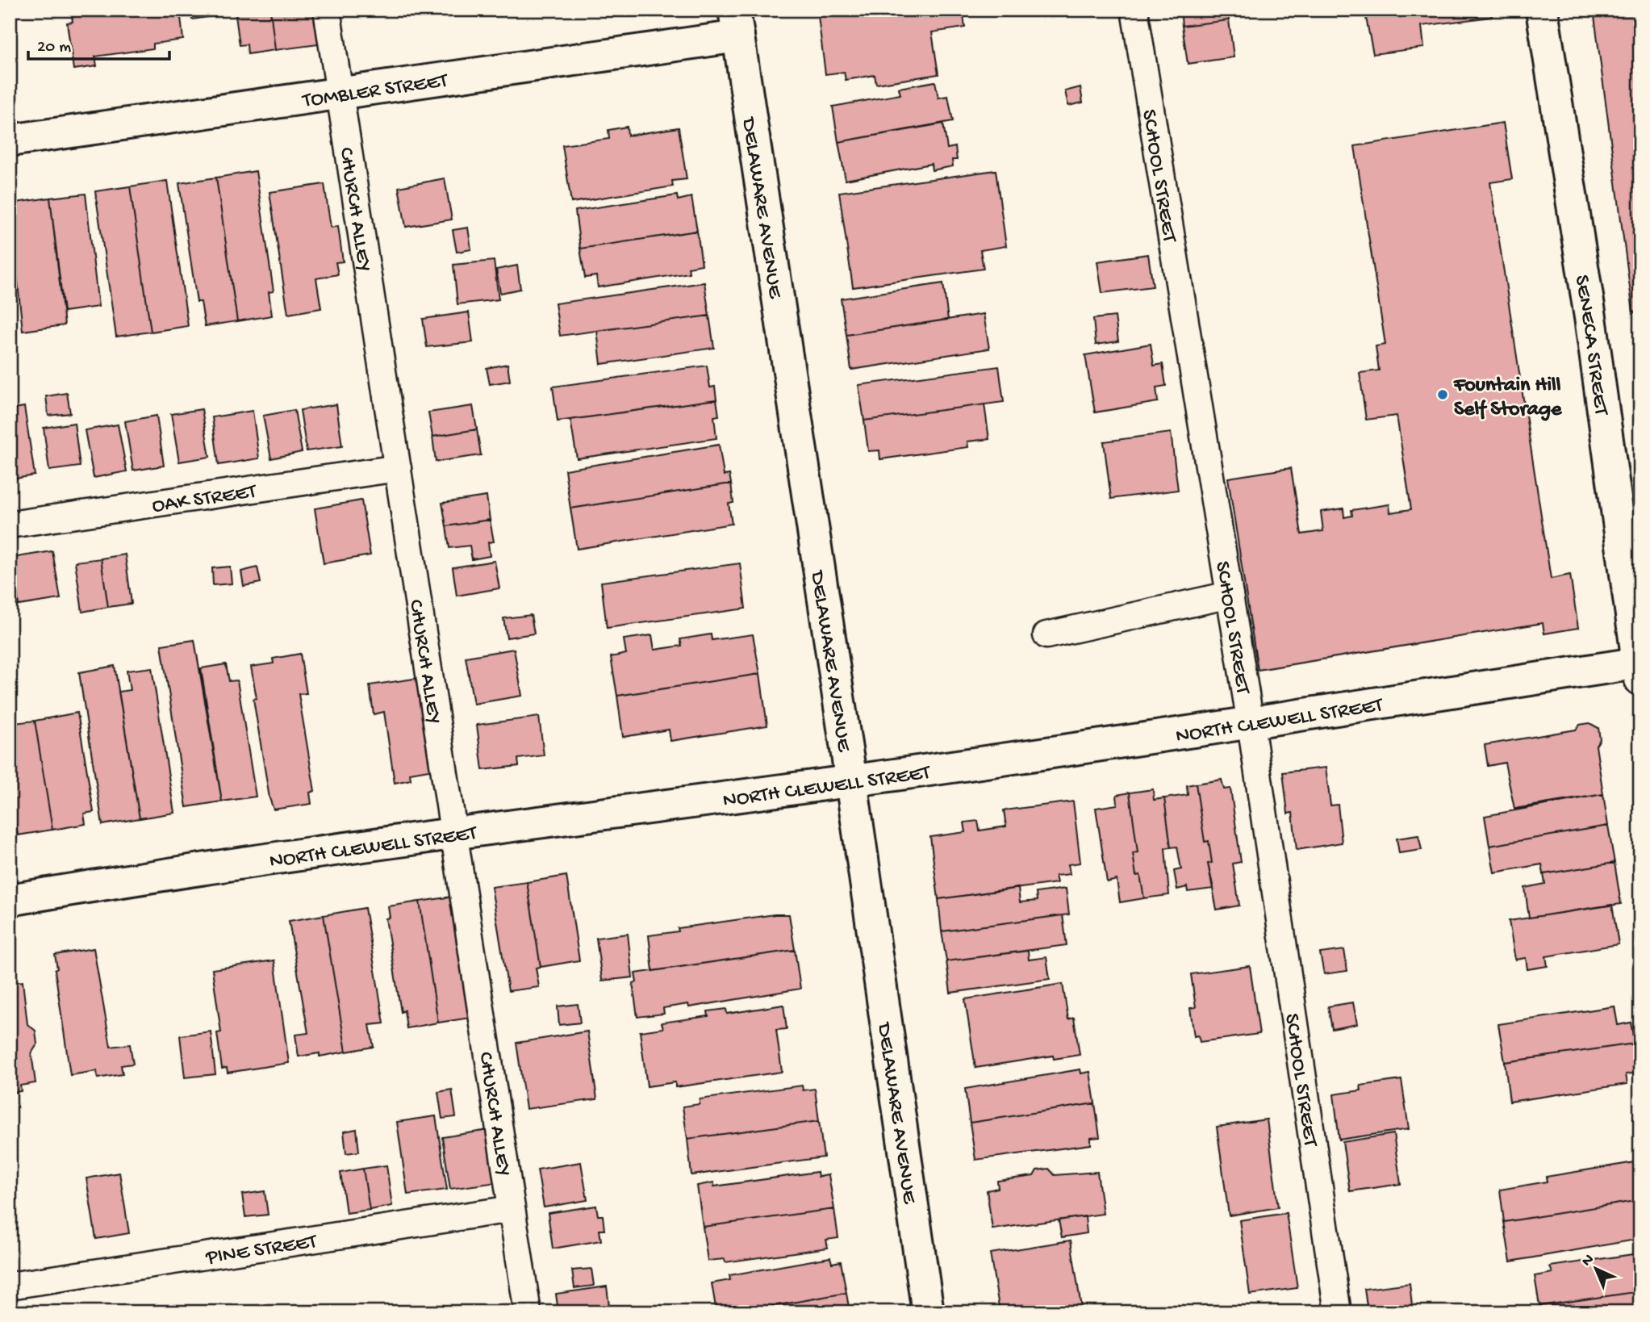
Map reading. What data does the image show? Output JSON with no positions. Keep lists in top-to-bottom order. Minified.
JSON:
{"streets":{"street":["TOMBLER STREET","DELAWARE AVENUE","SENECA STREET","NORTH CLEWELL STREET"],"lane":["SCHOOL STREET","CHURCH ALLEY","OAK STREET","PINE STREET"]},"crossings":[["TOMBLER STREET","DELAWARE AVENUE"],["TOMBLER STREET","CHURCH ALLEY"],["SCHOOL STREET","NORTH CLEWELL STREET"],["DELAWARE AVENUE","NORTH CLEWELL STREET"],["CHURCH ALLEY","OAK STREET"],["CHURCH ALLEY","NORTH CLEWELL STREET"],["CHURCH ALLEY","PINE STREET"],["SENECA STREET","NORTH CLEWELL STREET"]],"places":["Fountain Hill Self Storage"],"scale_bar":"20 m","north":"top left"}
